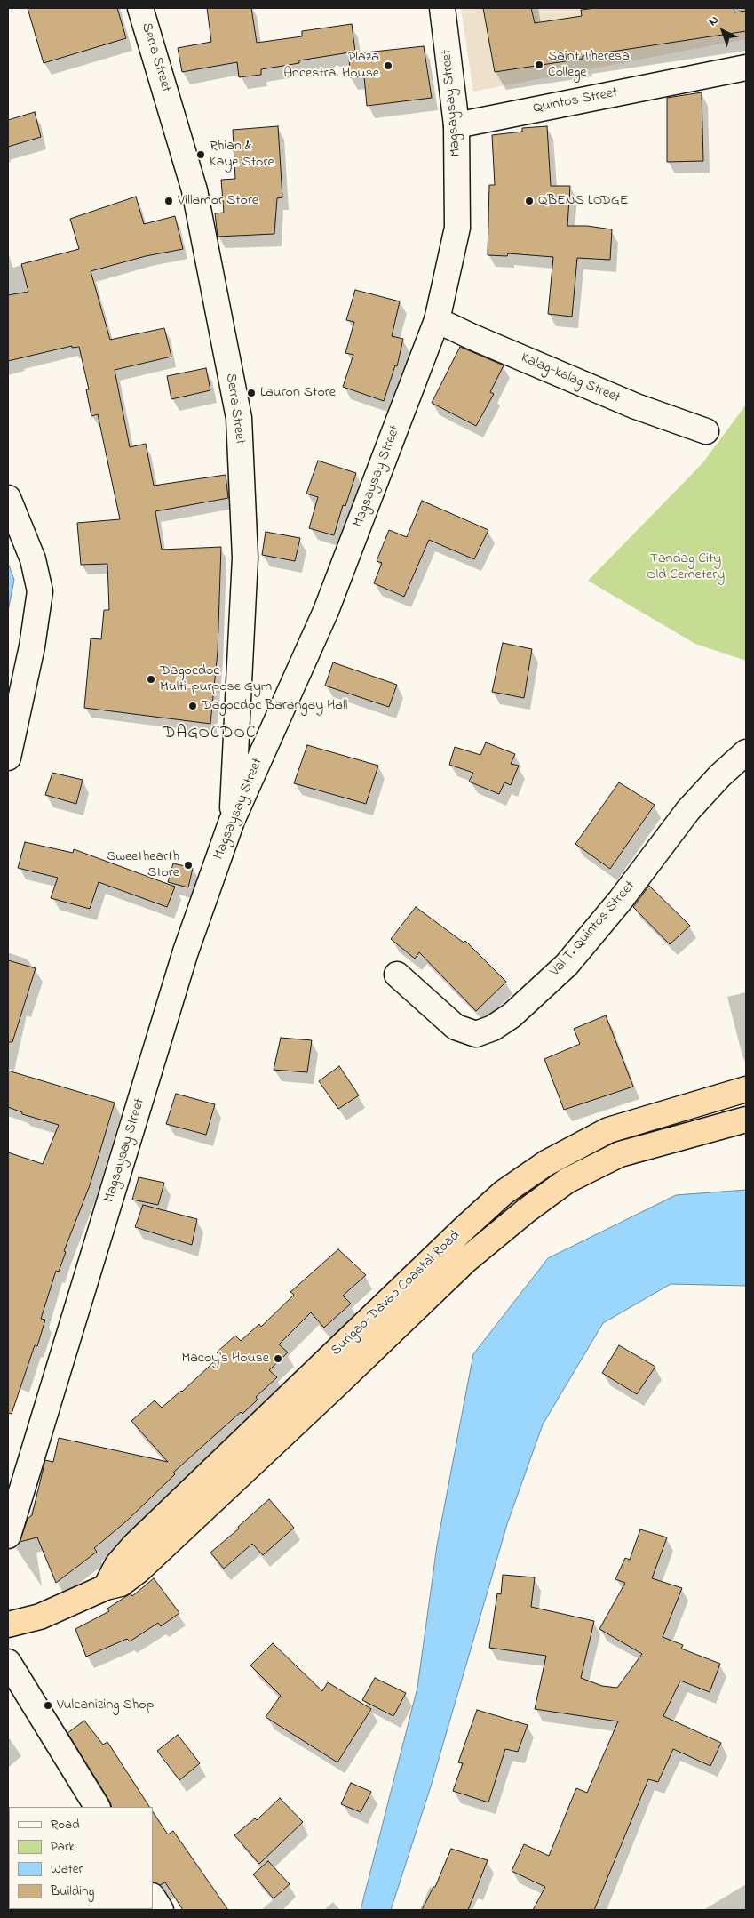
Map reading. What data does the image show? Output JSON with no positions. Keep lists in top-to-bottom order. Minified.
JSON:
{"streets":{"highway":["Surigao-Davao Coastal Road"],"street":["Serra Street","Quintos Street","Magsaysay Street","Kalag-kalag Street","Val T. Quintos Street"]},"crossings":[["Serra Street","Magsaysay Street"],["Quintos Street","Magsaysay Street"],["Magsaysay Street","Kalag-kalag Street"]],"districts":["DAGOCDOC"],"parks":["Tandag City Old Cemetery"],"places":["Saint Theresa College","Plaza Ancestral House","Rhian & Kaye Store","Villamor Store","QBENS LODGE","Lauron Store","Dagocdoc Multi-purpose Gym","Dagocdoc Barangay Hall","Sweethearth Store","Macoy's House","Vulcanizing Shop"],"legend":["Road","Park","Water","Building"],"north":"top left"}
